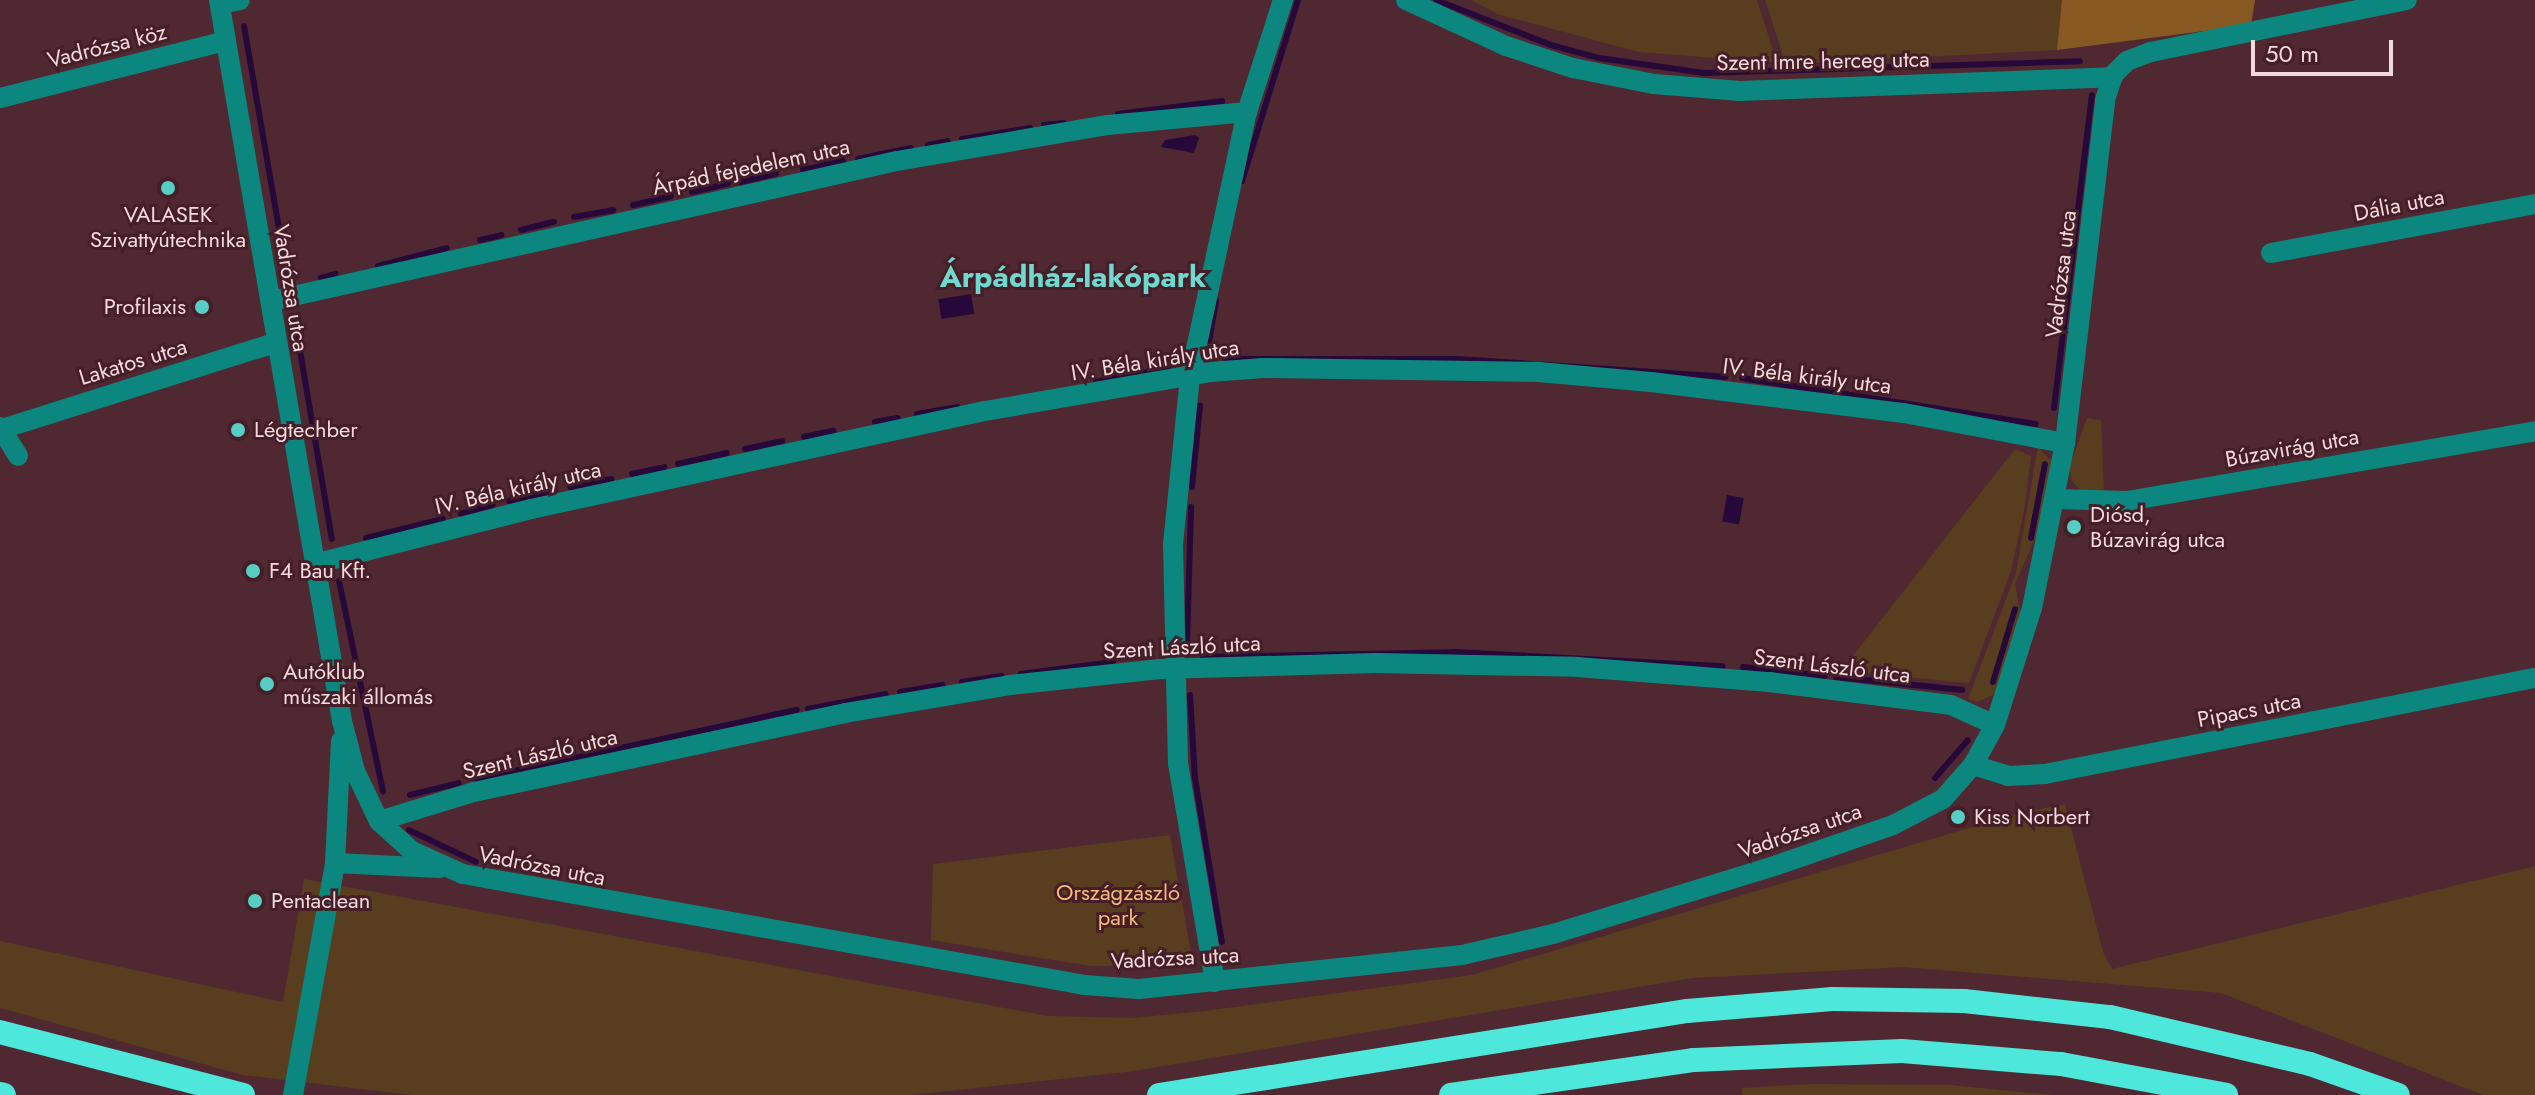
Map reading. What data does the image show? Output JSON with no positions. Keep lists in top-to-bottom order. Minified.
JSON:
{"streets":{"street":["Vadrózsa köz","Szent Imre herceg utca","Árpád fejedelem utca","Dália utca","Vadrózsa utca","IV. Béla király utca","Lakatos utca","Búzavirág utca","Szent László utca","Pipacs utca"]},"crossings":[["Vadrózsa köz","Vadrózsa utca"],["Szent Imre herceg utca","Vadrózsa utca"],["Árpád fejedelem utca","Vadrózsa utca"],["Vadrózsa utca","IV. Béla király utca"],["Vadrózsa utca","Lakatos utca"],["Vadrózsa utca","Búzavirág utca"],["Vadrózsa utca","Szent László utca"],["Vadrózsa utca","Pipacs utca"]],"districts":["Árpádház-lakópark"],"parks":["Országzászló park"],"places":["VALASEK Szivattyútechnika","Profilaxis","Légtechber","Diósd, Búzavirág utca","F4 Bau Kft.","Autóklub műszaki állomás","Kiss Norbert","Pentaclean"],"scale_bar":"50 m"}
